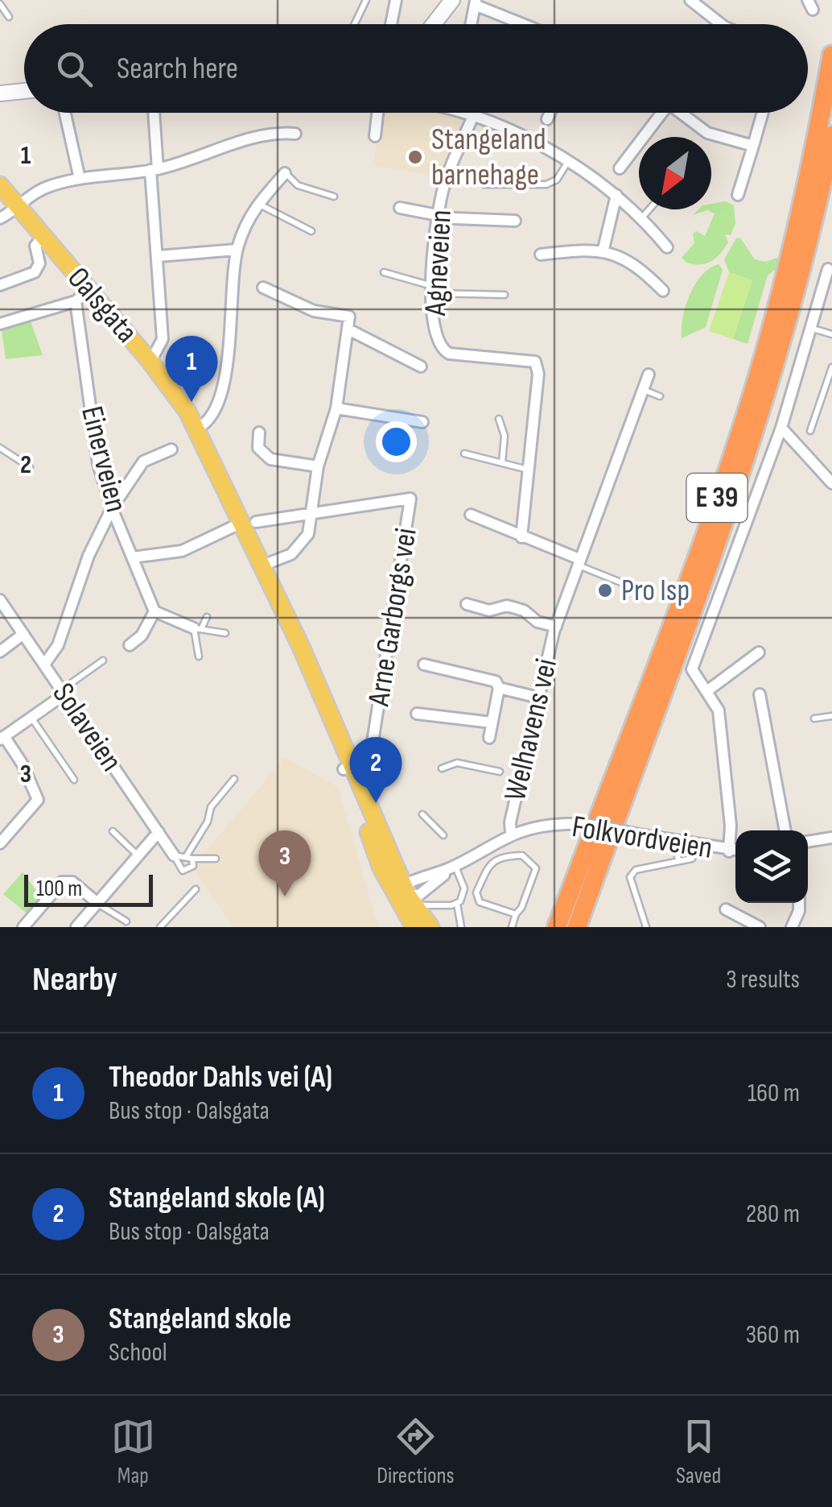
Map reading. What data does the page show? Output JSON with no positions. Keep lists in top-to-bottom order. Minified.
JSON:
{"streets":{"highway":["E 39"],"main road":["Oalsgata"],"street":["Agneveien","Einerveien","Arne Garborgs vei","Solaveien","Welhavens vei","Folkvordveien"]},"crossings":[["Oalsgata","Arne Garborgs vei"],["Oalsgata","Folkvordveien"],["Welhavens vei","Folkvordveien"]],"places":["Stangeland barnehage","Pro Isp"],"scale_bar":"100 m","north":"bottom left","page":{"search":"Search here","pins":["1","2","3"],"scale":"100 m","heading":["Nearby","3 results"],"list":[{"mark":"1","name":"Theodor Dahls vei (A)","note":"Bus stop · Oalsgata","value":"160 m"},{"mark":"2","name":"Stangeland skole (A)","note":"Bus stop · Oalsgata","value":"280 m"},{"mark":"3","name":"Stangeland skole","note":"School","value":"360 m"}],"nav":["Map","Directions","Saved"]},"grid":{"rows":["1","2","3"]}}
